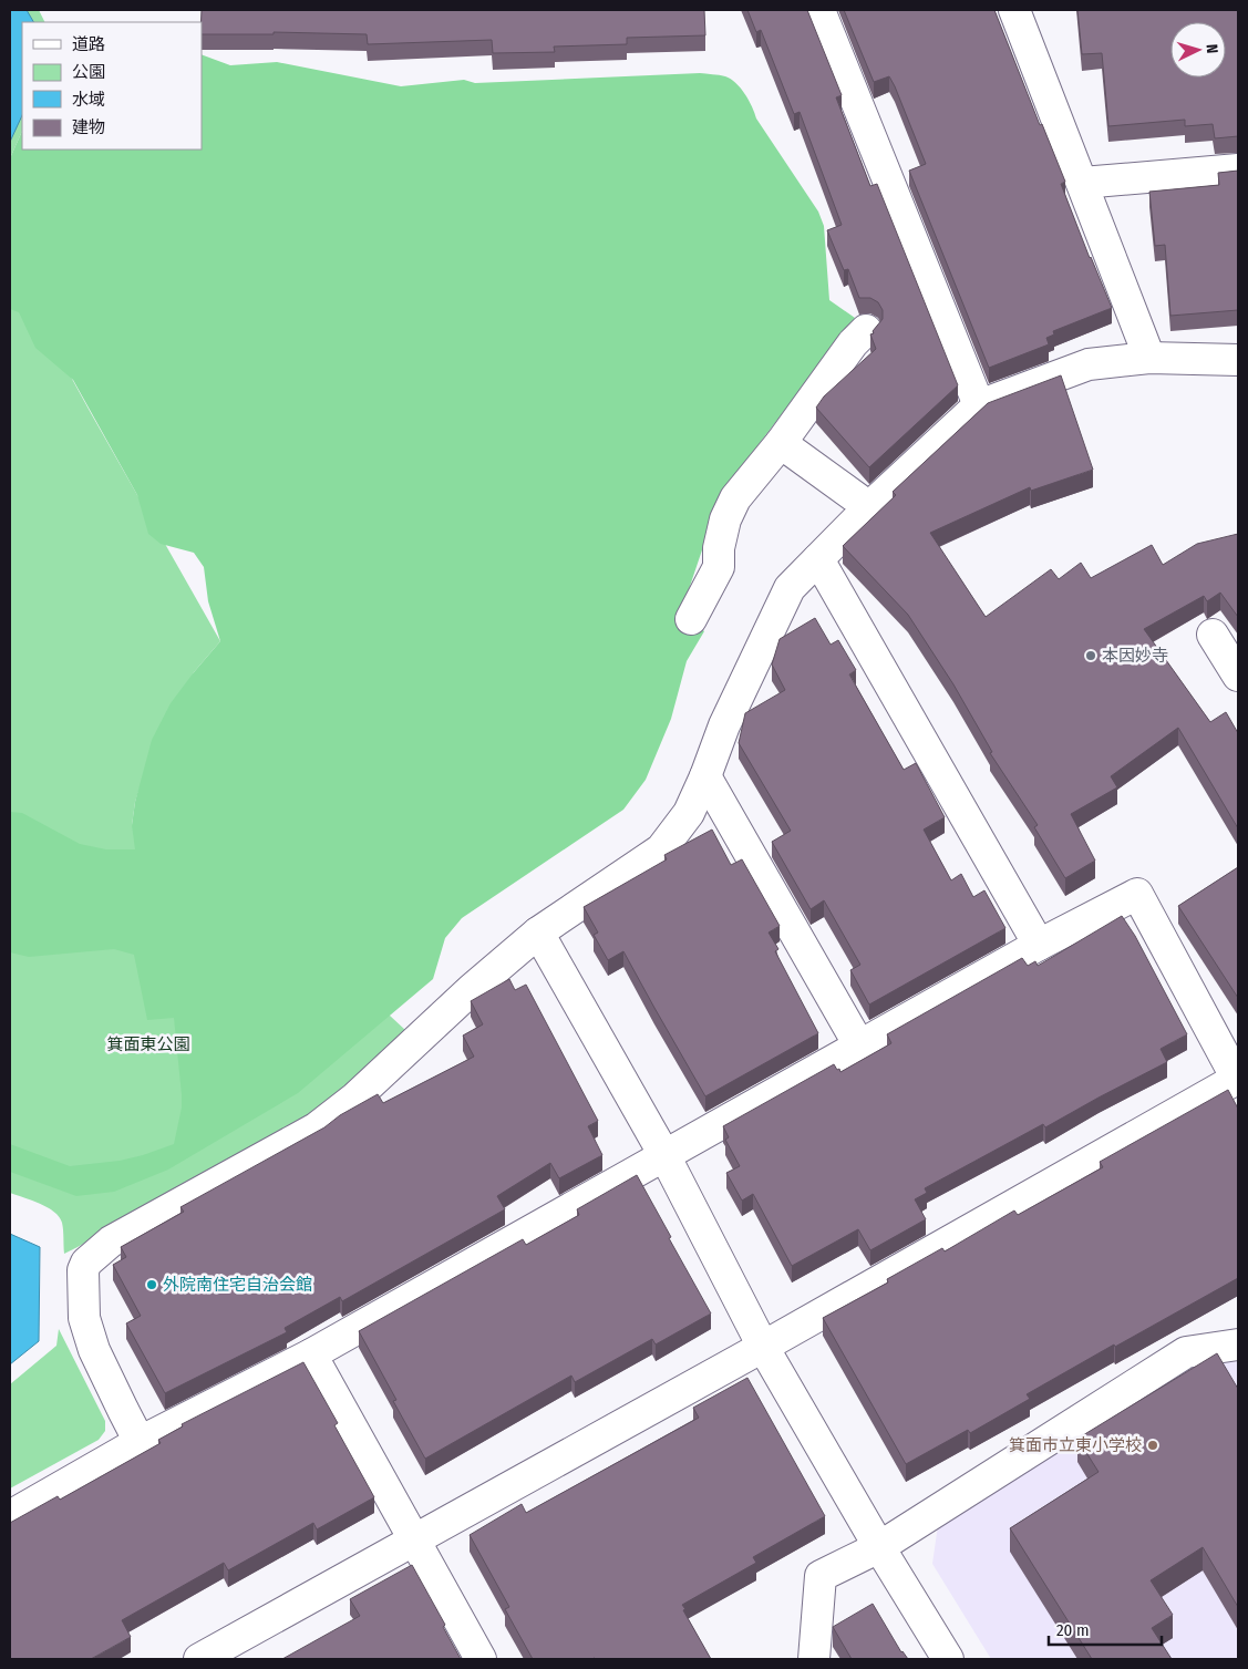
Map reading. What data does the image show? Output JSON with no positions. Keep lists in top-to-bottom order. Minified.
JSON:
{"parks":["箕面東公園"],"places":["本因妙寺","外院南住宅自治会館","箕面市立東小学校"],"legend":["道路","公園","水域","建物"],"scale_bar":"20 m","north":"right"}
